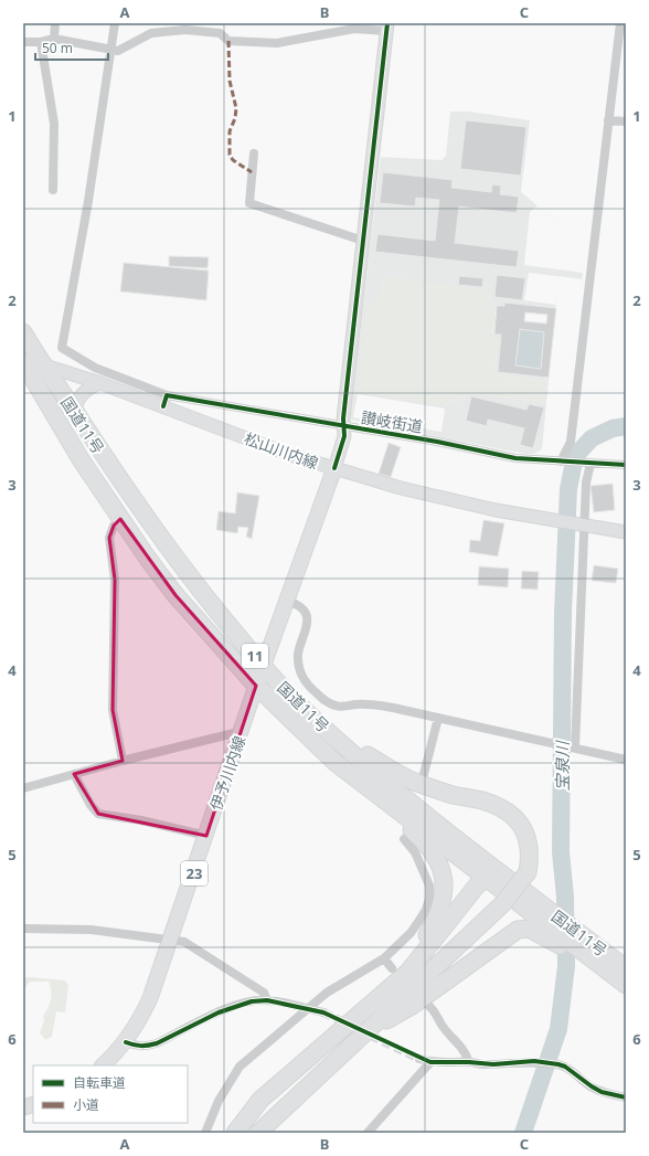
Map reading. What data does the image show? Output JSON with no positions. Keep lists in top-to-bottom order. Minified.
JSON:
{"streets":{"highway":["国道11号","11"],"main road":["松山川内線","伊予川内線","23"],"street":["讃岐街道"]},"crossings":[["讃岐街道","松山川内線"],["国道11号","松山川内線"],["国道11号","伊予川内線"],["松山川内線","伊予川内線"]],"water":["宝泉川"],"legend":["自転車道","小道"],"scale_bar":"50 m","grid":{"columns":["A","B","C"],"rows":["1","2","3","4","5","6"]}}
